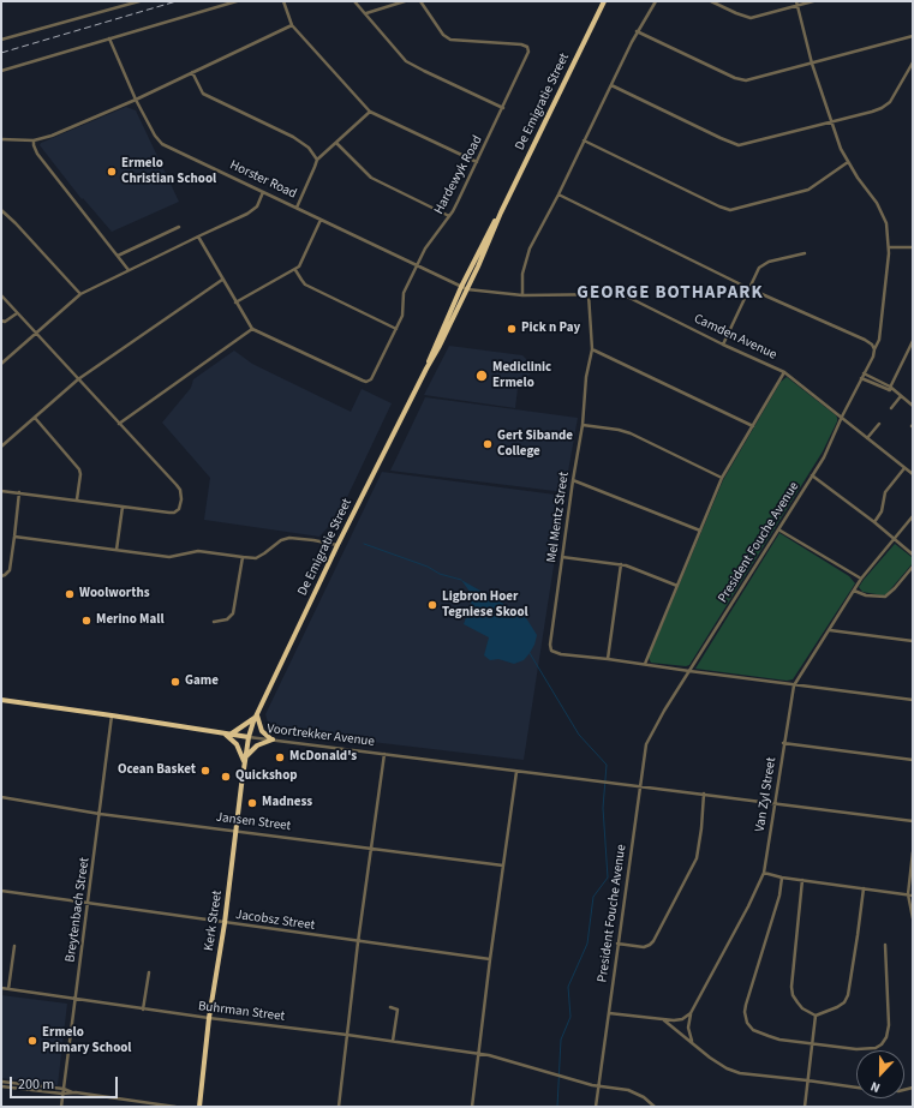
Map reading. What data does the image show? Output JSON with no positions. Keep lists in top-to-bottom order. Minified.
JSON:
{"streets":{"highway":["De Emigratie Street","Voortrekker Avenue","Kerk Street"],"street":["Hardewyk Road","Horster Road","Camden Avenue","Mel Mentz Street","President Fouche Avenue","Van Zyl Street","Jansen Street","Breytenbach Street","Jacobsz Street","Buhrman Street"]},"crossings":[["De Emigratie Street","Horster Road"],["De Emigratie Street","Camden Avenue"],["De Emigratie Street","Voortrekker Avenue"],["De Emigratie Street","Kerk Street"],["Hardewyk Road","Horster Road"],["Horster Road","Camden Avenue"],["Camden Avenue","Mel Mentz Street"],["Camden Avenue","President Fouche Avenue"],["President Fouche Avenue","Voortrekker Avenue"],["President Fouche Avenue","Buhrman Street"],["Voortrekker Avenue","Van Zyl Street"],["Voortrekker Avenue","Breytenbach Street"],["Voortrekker Avenue","Kerk Street"],["Jansen Street","Breytenbach Street"],["Jansen Street","Kerk Street"],["Breytenbach Street","Jacobsz Street"],["Breytenbach Street","Buhrman Street"],["Kerk Street","Jacobsz Street"],["Kerk Street","Buhrman Street"]],"districts":["GEORGE BOTHAPARK"],"places":["Ermelo Christian School","Pick n Pay","Mediclinic Ermelo","Gert Sibande College","Woolworths","Ligbron Hoer Tegniese Skool","Merino Mall","Game","McDonald's","Ocean Basket","Quickshop","Madness","Ermelo Primary School"],"scale_bar":"200 m","north":"bottom"}
